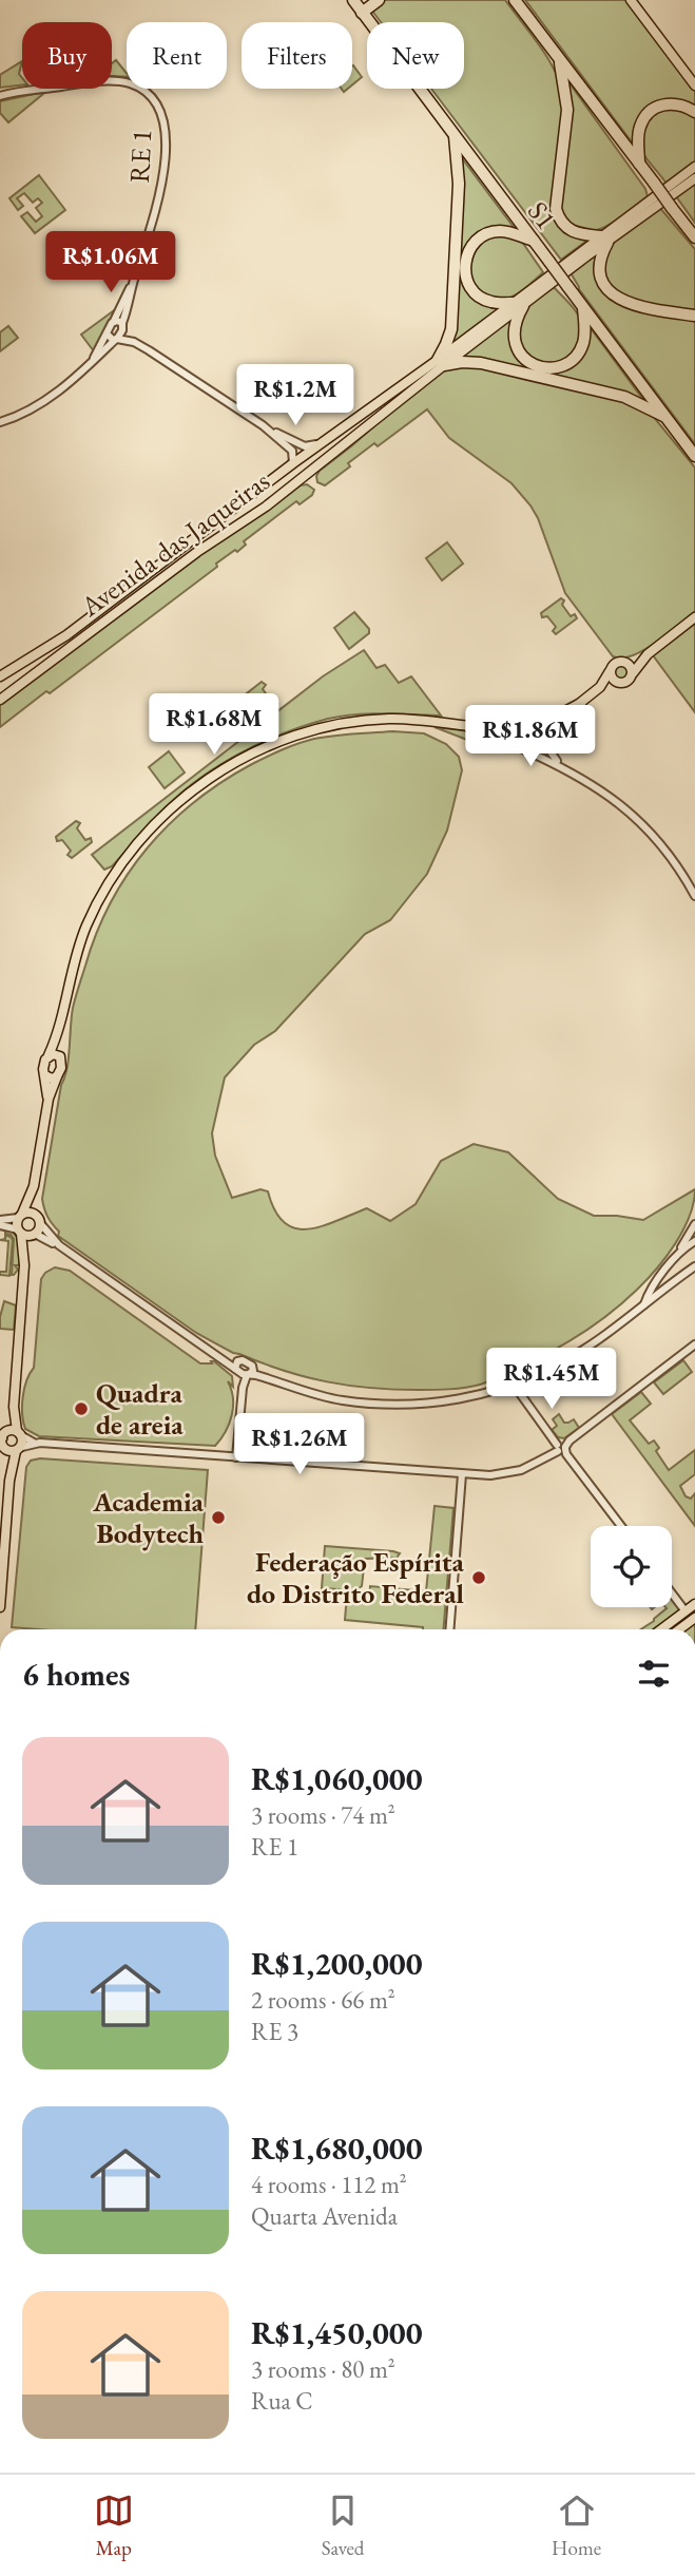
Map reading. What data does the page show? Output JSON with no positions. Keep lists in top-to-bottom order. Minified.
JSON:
{"streets":{"highway":["S1"],"main road":["Avenida das Jaqueiras"],"street":["RE 1"]},"places":["Quadra de areia","Academia Bodytech","Federação Espírita do Distrito Federal"],"page":{"chip":["Buy","Rent","Filters","New"],"price":["R$1.06M","R$1.2M","R$1.68M","R$1.86M","R$1.45M","R$1.26M"],"heading":"6 homes","list":[{"name":"R$1,060,000","note":"3 rooms · 74 m² · RE 1"},{"name":"R$1,200,000","note":"2 rooms · 66 m² · RE 3"},{"name":"R$1,680,000","note":"4 rooms · 112 m² · Quarta Avenida"},{"name":"R$1,450,000","note":"3 rooms · 80 m² · Rua C"}],"tabs":["Map","Saved","Home"]}}
